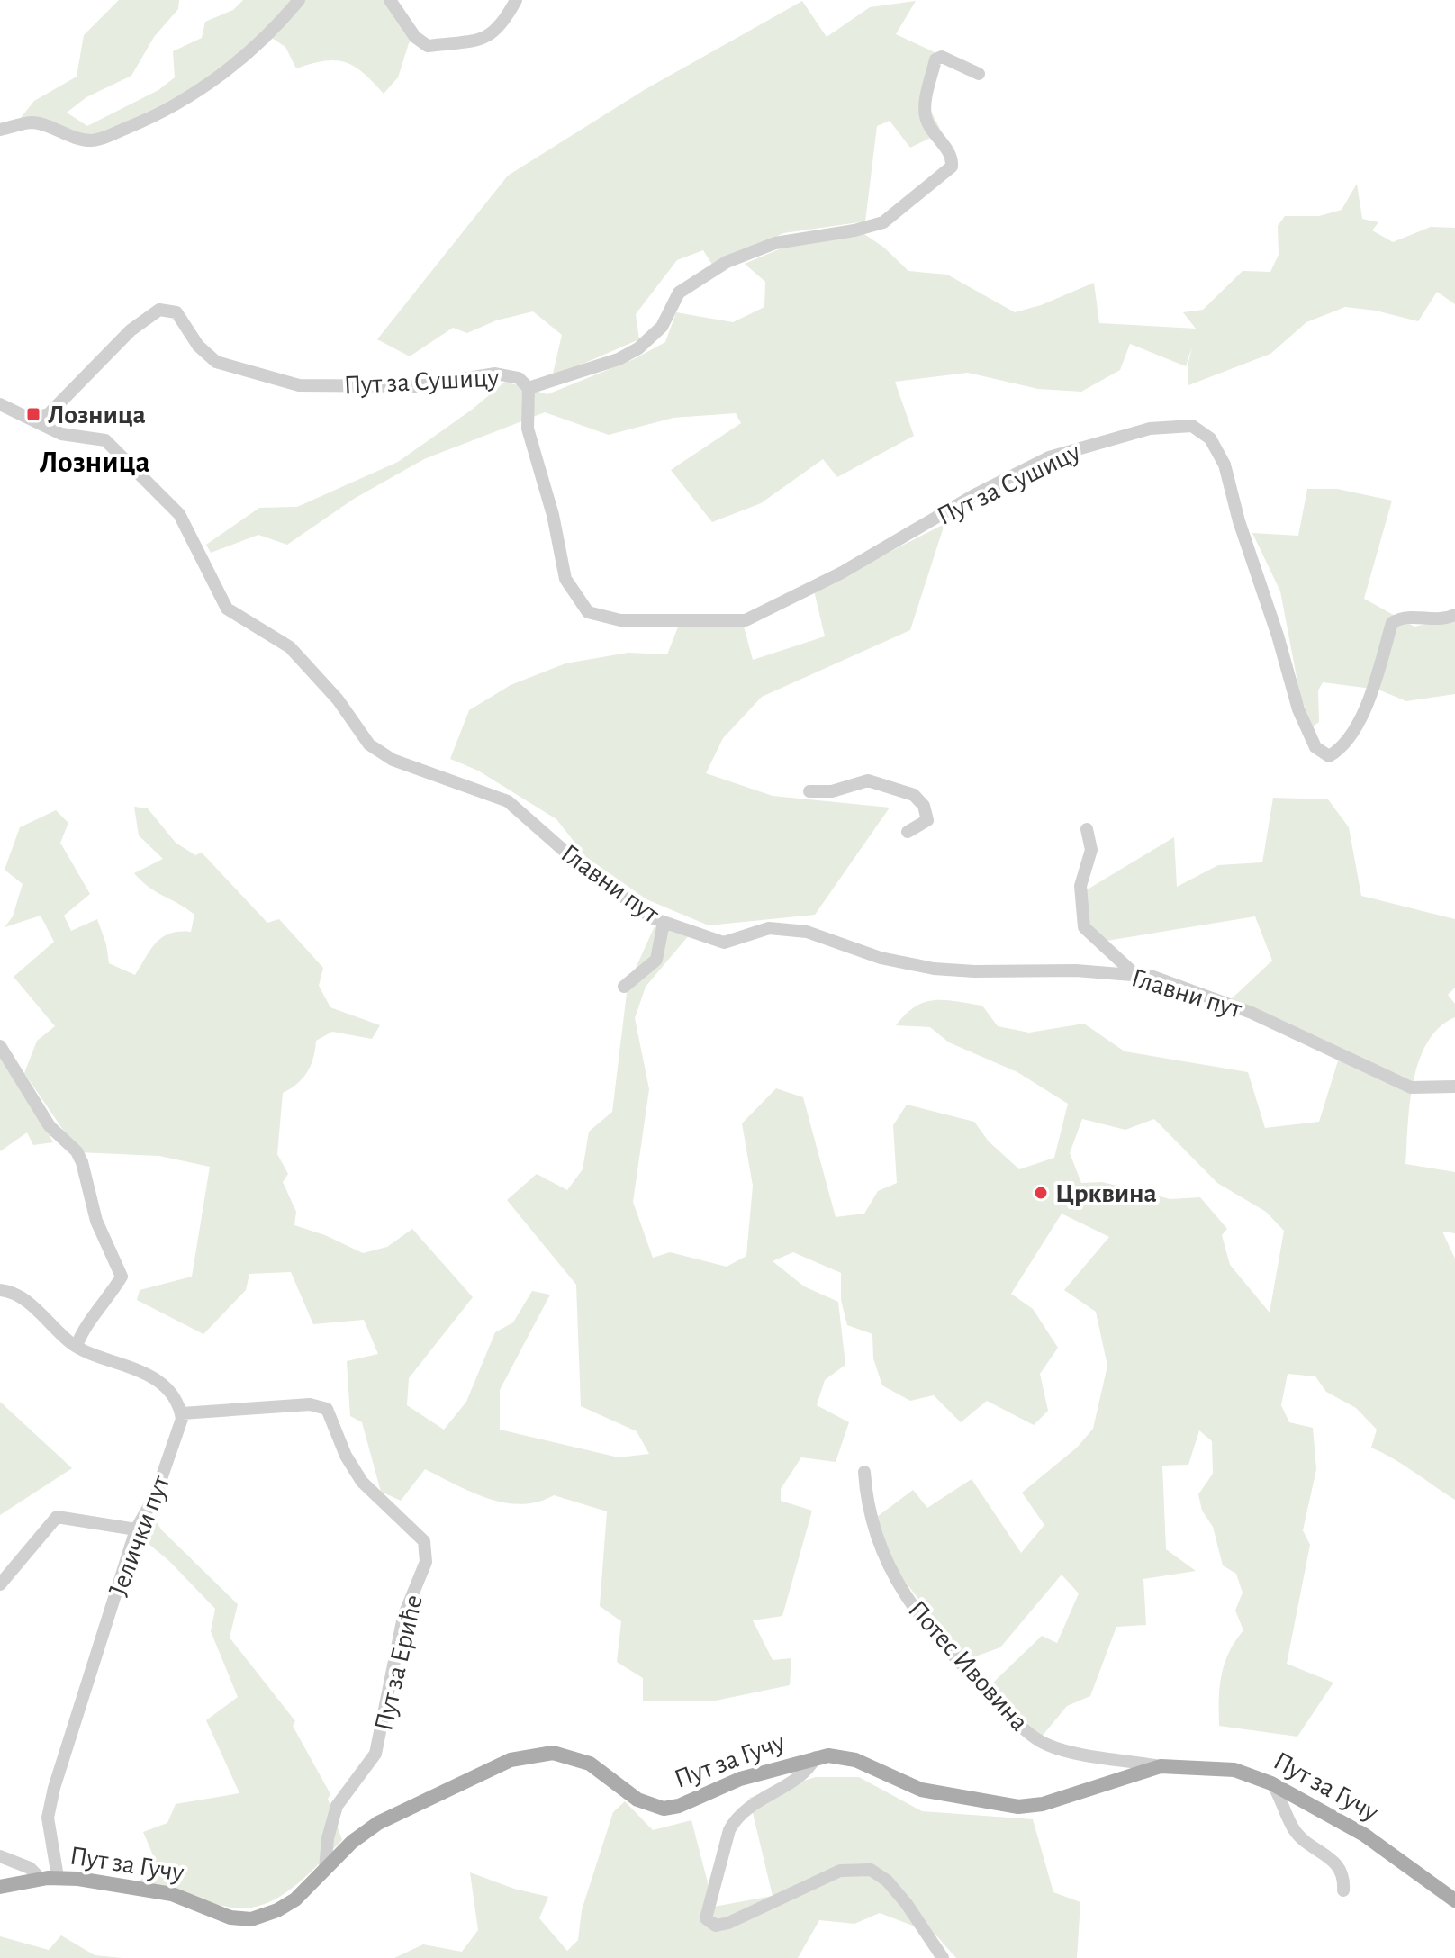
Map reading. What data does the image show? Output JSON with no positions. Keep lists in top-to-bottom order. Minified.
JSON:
{"streets":{"main road":["Пут за Гучу"],"street":["Пут за Сушицу","Главни пут","Јелички пут","Пут за Ериће","Потес Ивовина"]},"crossings":[["Пут за Сушицу","Главни пут"],["Јелички пут","Пут за Ериће"],["Јелички пут","Пут за Гучу"],["Пут за Ериће","Пут за Гучу"],["Потес Ивовина","Пут за Гучу"]],"districts":["Лозница"],"places":{"transit":["Лозница"],"other":["Црквина"]}}
